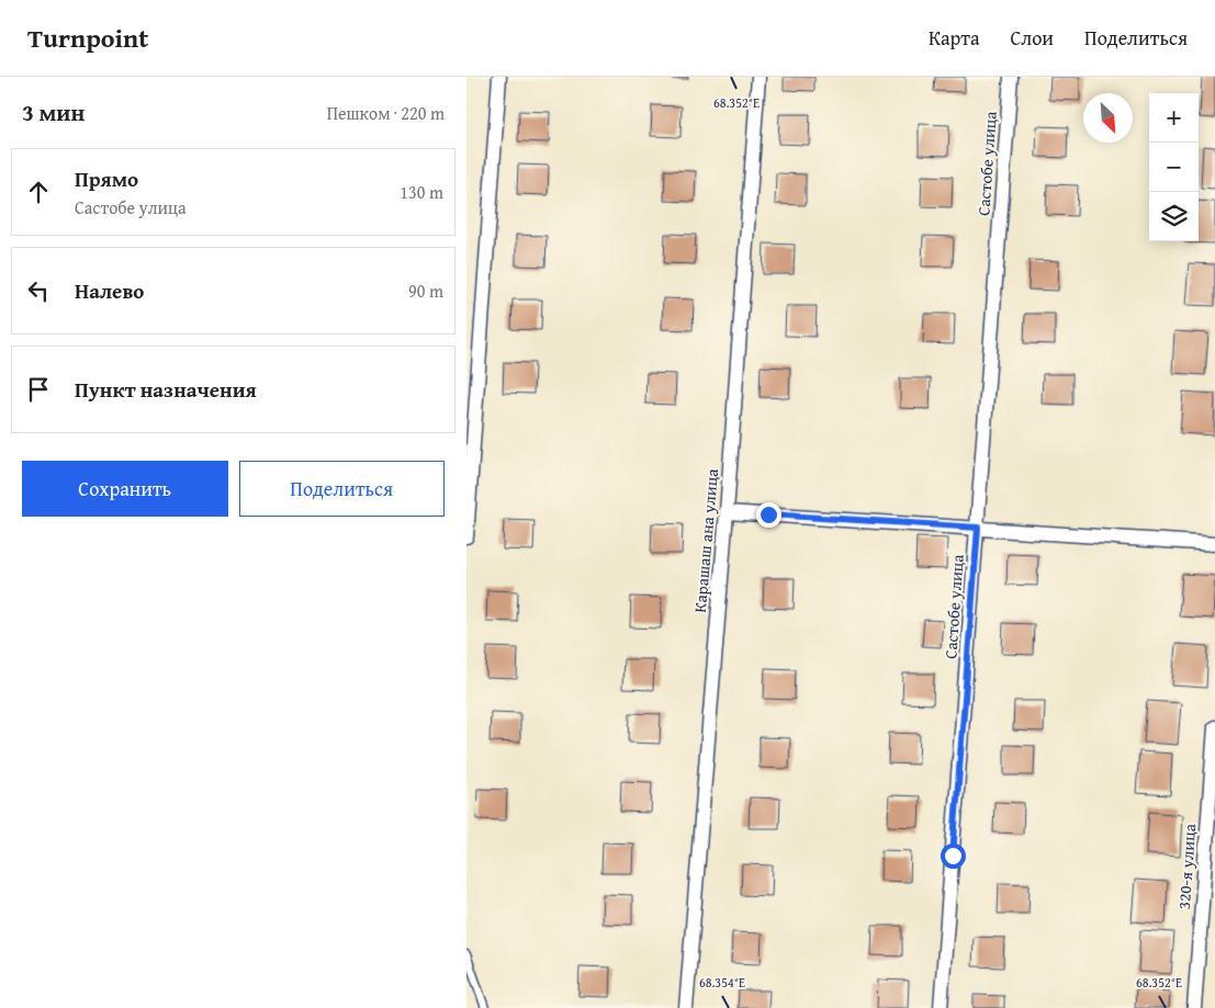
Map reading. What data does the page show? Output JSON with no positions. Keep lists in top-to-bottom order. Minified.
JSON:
{"streets":{"street":["Састобе улица","Карашаш ана улица","320-я улица"]},"north":"bottom right","page":{"header":"Turnpoint","nav":["Карта","Слои","Поделиться"],"heading":["3 мин","Пешком · 220 m"],"map_buttons":["+","−"],"list":[["Прямо","Састобе улица","130 m"],["Налево","90 m"],"Пункт назначения"],"buttons":["Сохранить","Поделиться"]},"coordinates":["68.352°E","68.354°E"]}
